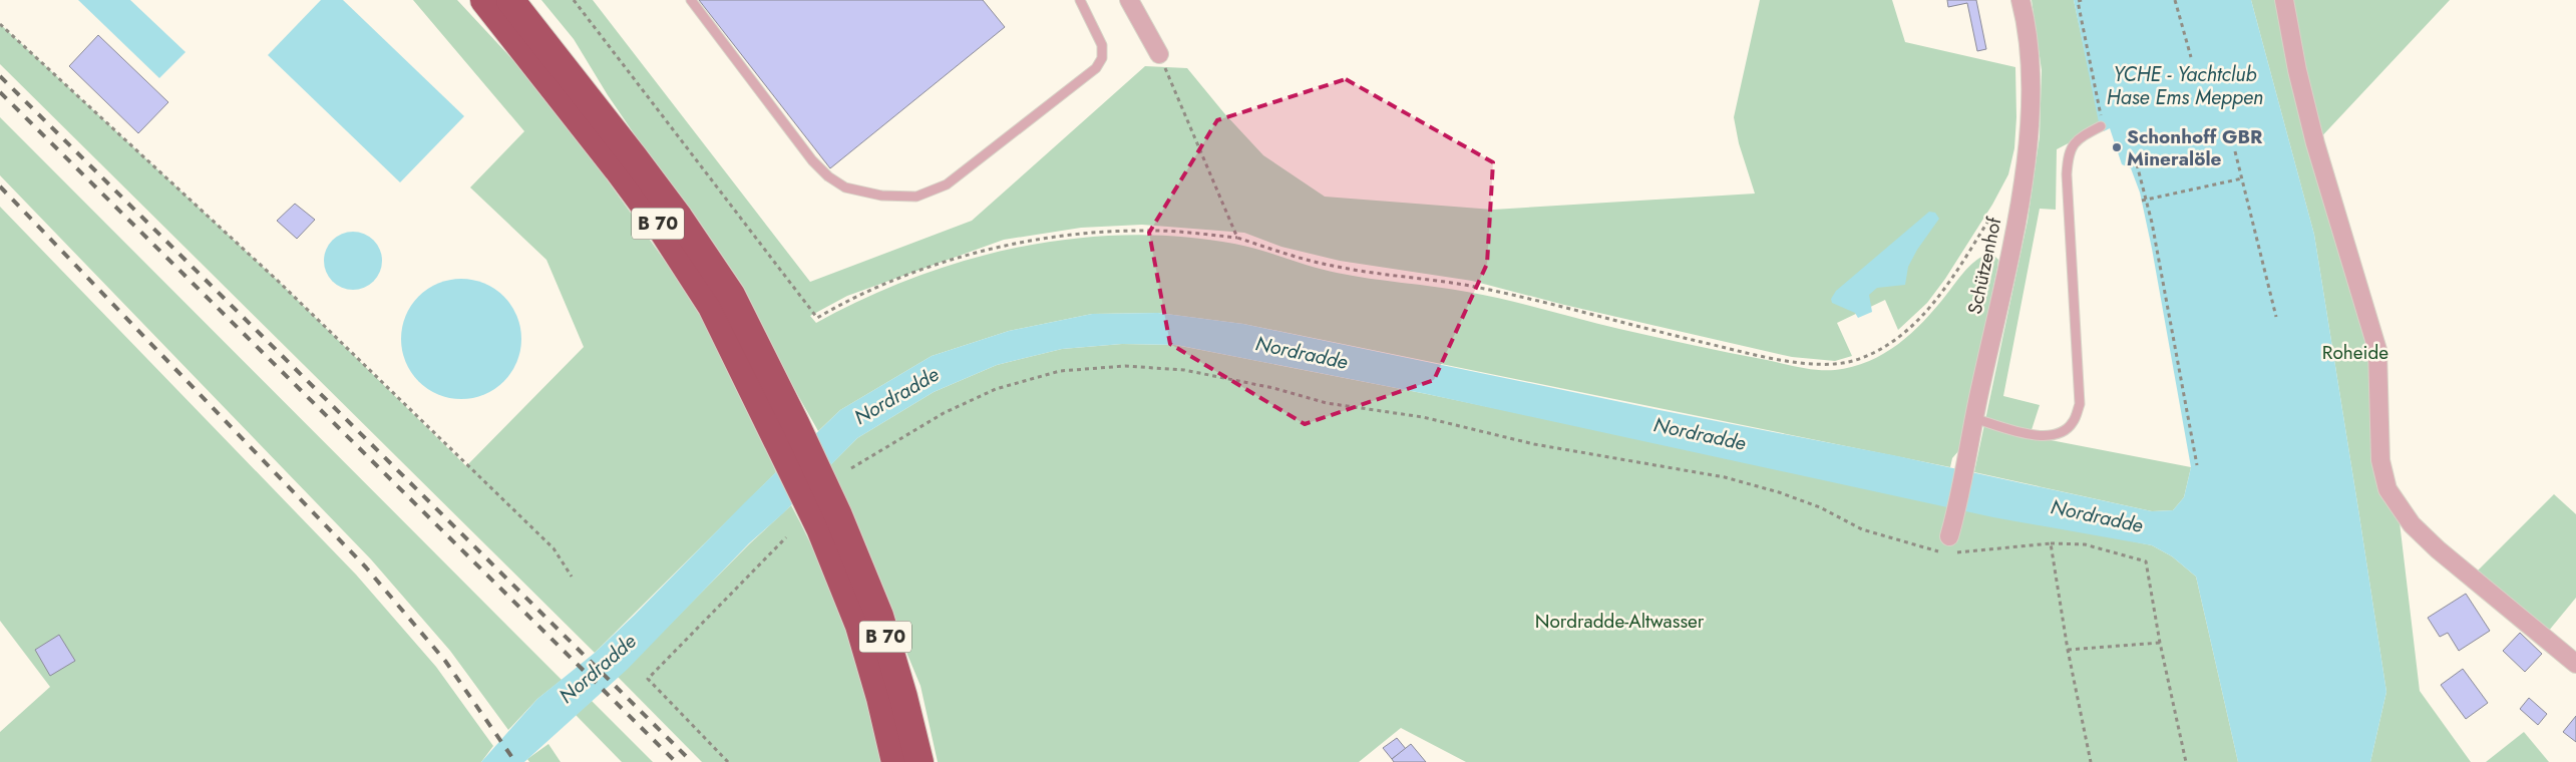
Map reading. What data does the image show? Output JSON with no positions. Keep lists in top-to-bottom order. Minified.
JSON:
{"streets":{"highway":["B 70"],"street":["Schützenhof"]},"water":["YCHE - Yachtclub Hase Ems Meppen","Nordradde"],"parks":["Roheide","Nordradde-Altwasser"],"places":["Schonhoff GBR Mineralöle"]}
